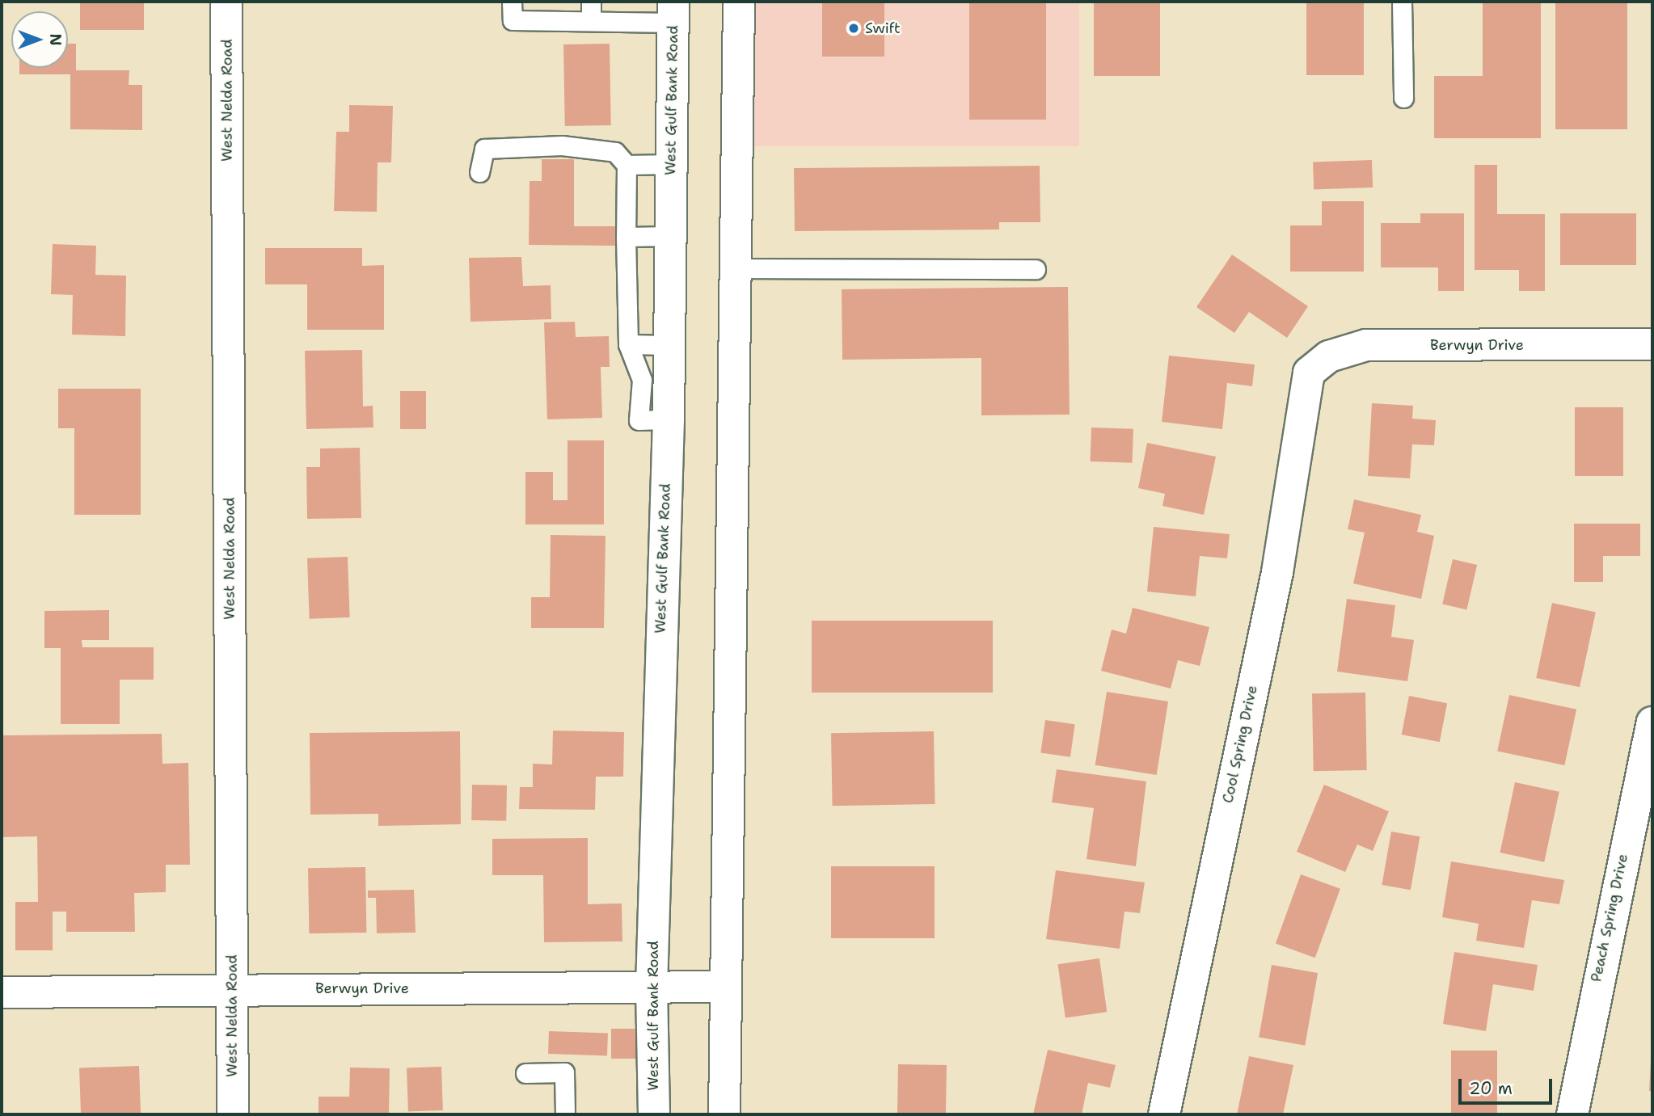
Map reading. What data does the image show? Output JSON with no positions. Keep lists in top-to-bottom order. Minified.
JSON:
{"streets":{"street":["West Nelda Road","West Gulf Bank Road","Berwyn Drive","Cool Spring Drive","Peach Spring Drive"]},"crossings":[["West Nelda Road","Berwyn Drive"],["West Gulf Bank Road","Berwyn Drive"],["Berwyn Drive","Cool Spring Drive"]],"places":["Swift"],"scale_bar":"20 m","north":"right"}
